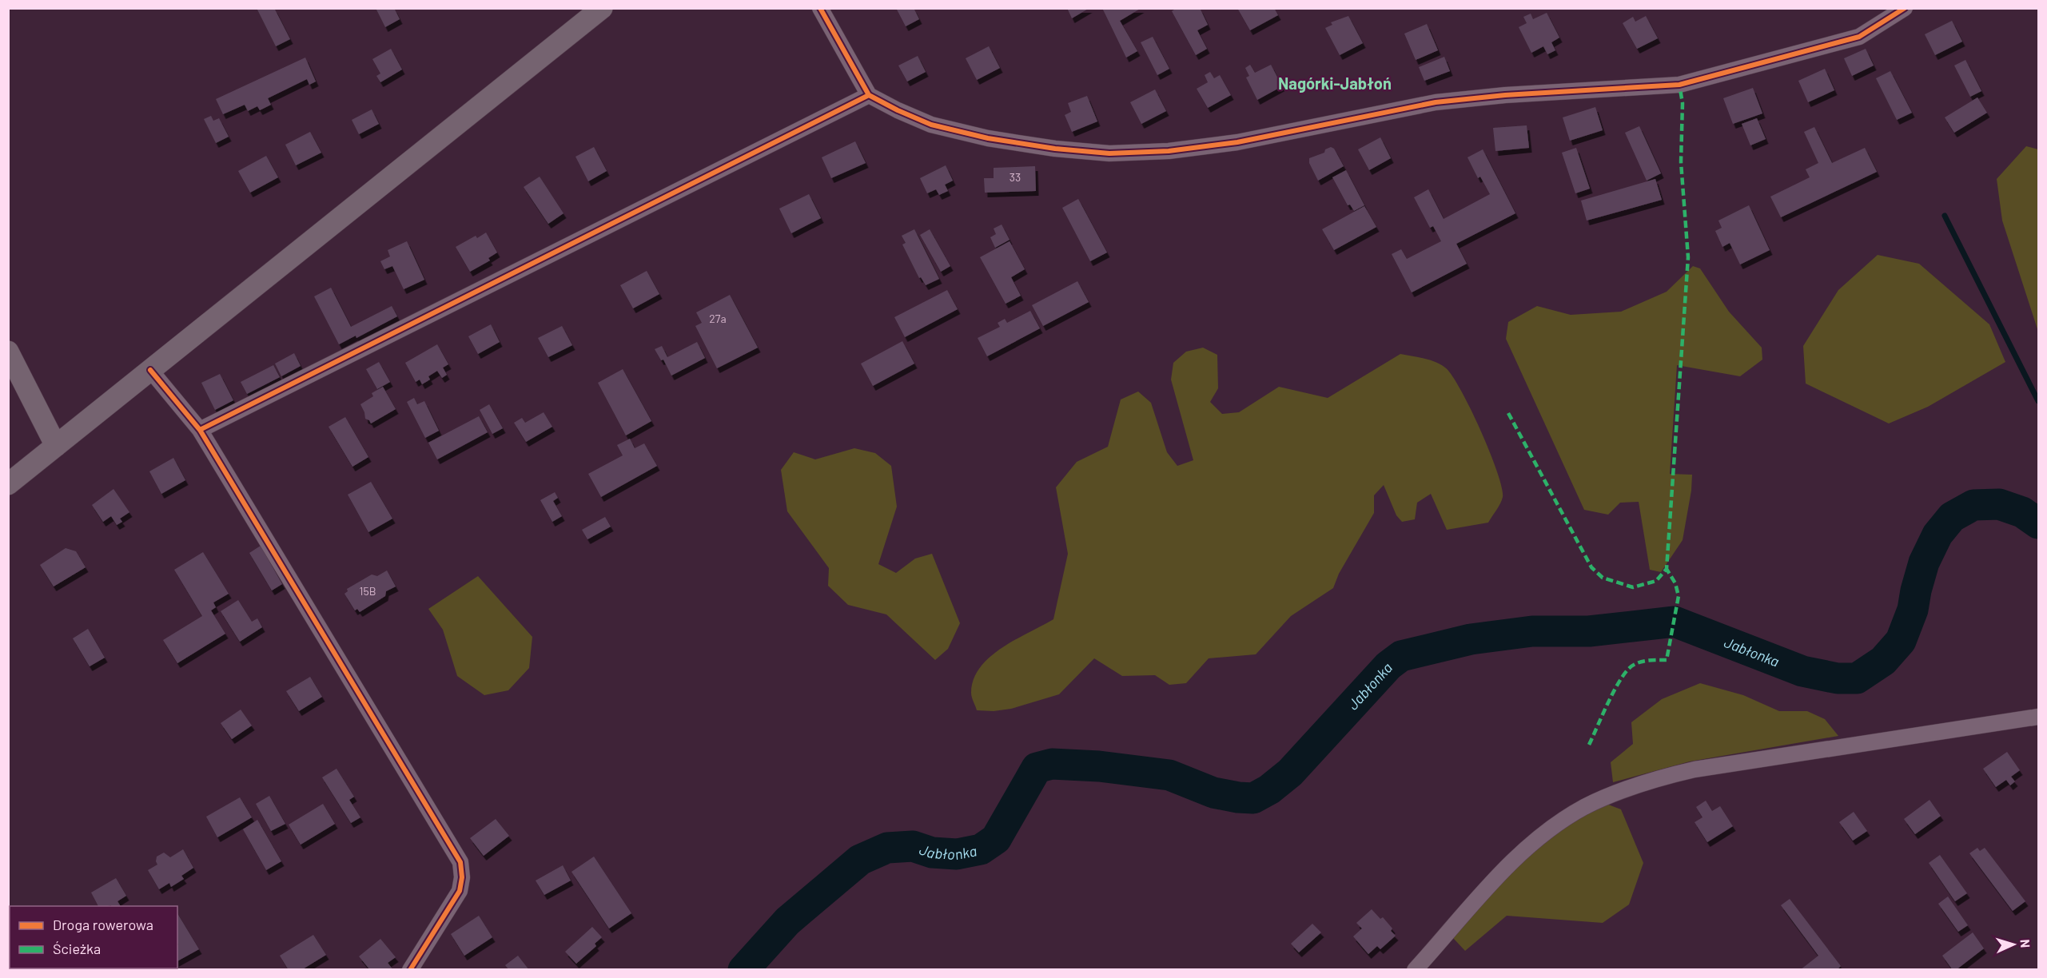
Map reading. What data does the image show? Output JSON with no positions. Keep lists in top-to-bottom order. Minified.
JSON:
{"districts":["Nagórki-Jabłoń"],"water":["Jabłonka"],"house_numbers":["33","27a","15B"],"legend":["Droga rowerowa","Ścieżka"],"north":"right"}
